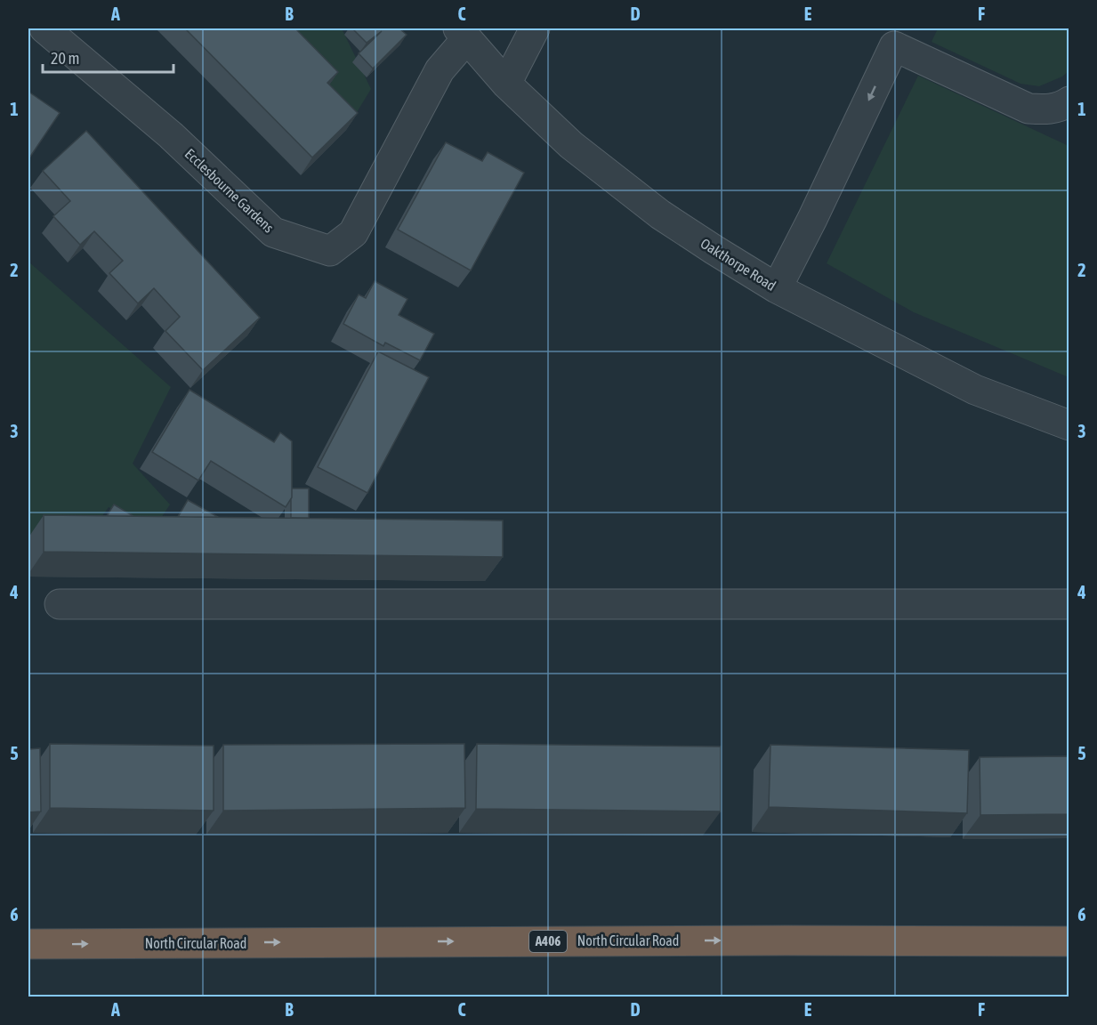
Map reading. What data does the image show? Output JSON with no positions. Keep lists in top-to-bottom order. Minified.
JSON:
{"streets":{"highway":["North Circular Road","A406"],"street":["Ecclesbourne Gardens","Oakthorpe Road"]},"crossings":[["Ecclesbourne Gardens","Oakthorpe Road"]],"one_way":["North Circular Road"],"scale_bar":"20 m","grid":{"columns":["A","B","C","D","E","F"],"rows":["1","2","3","4","5","6"]}}
